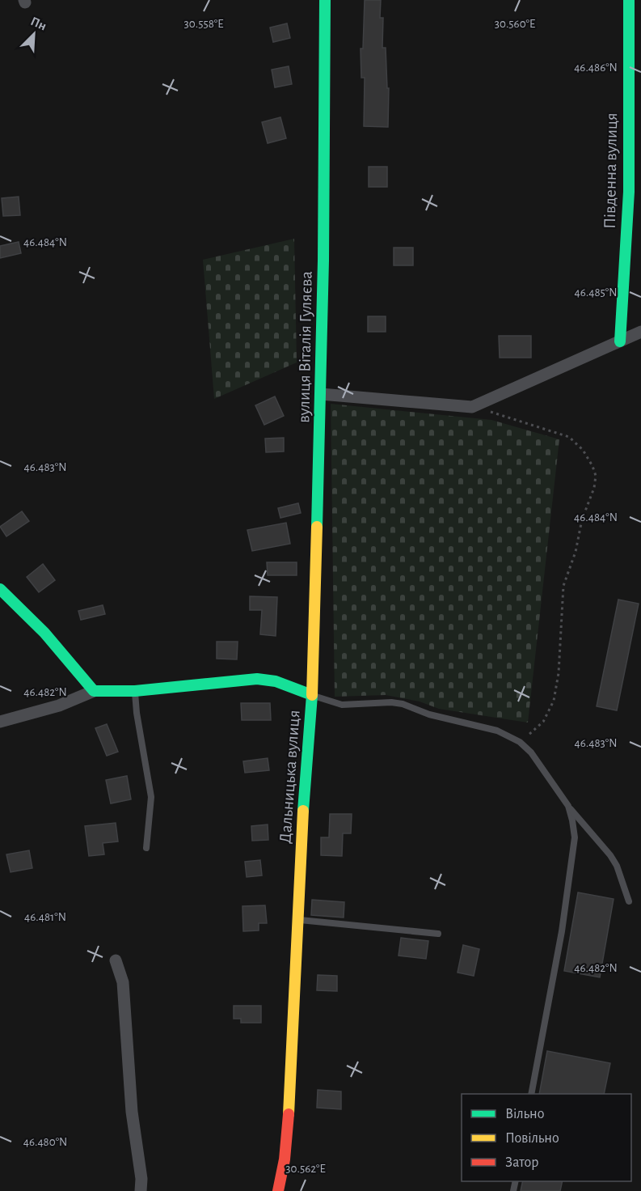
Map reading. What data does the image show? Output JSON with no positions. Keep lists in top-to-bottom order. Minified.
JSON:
{"streets":{"street":["Південна вулиця","вулиця Віталія Гуляєва","Дальницька вулиця"]},"crossings":[["вулиця Віталія Гуляєва","Дальницька вулиця"]],"legend":["Вільно","Повільно","Затор"],"north":"top right","coordinates":["30.558°E","30.560°E","46.486°N","46.484°N","46.485°N","46.483°N","46.482°N","46.481°N","46.480°N","30.562°E"]}
